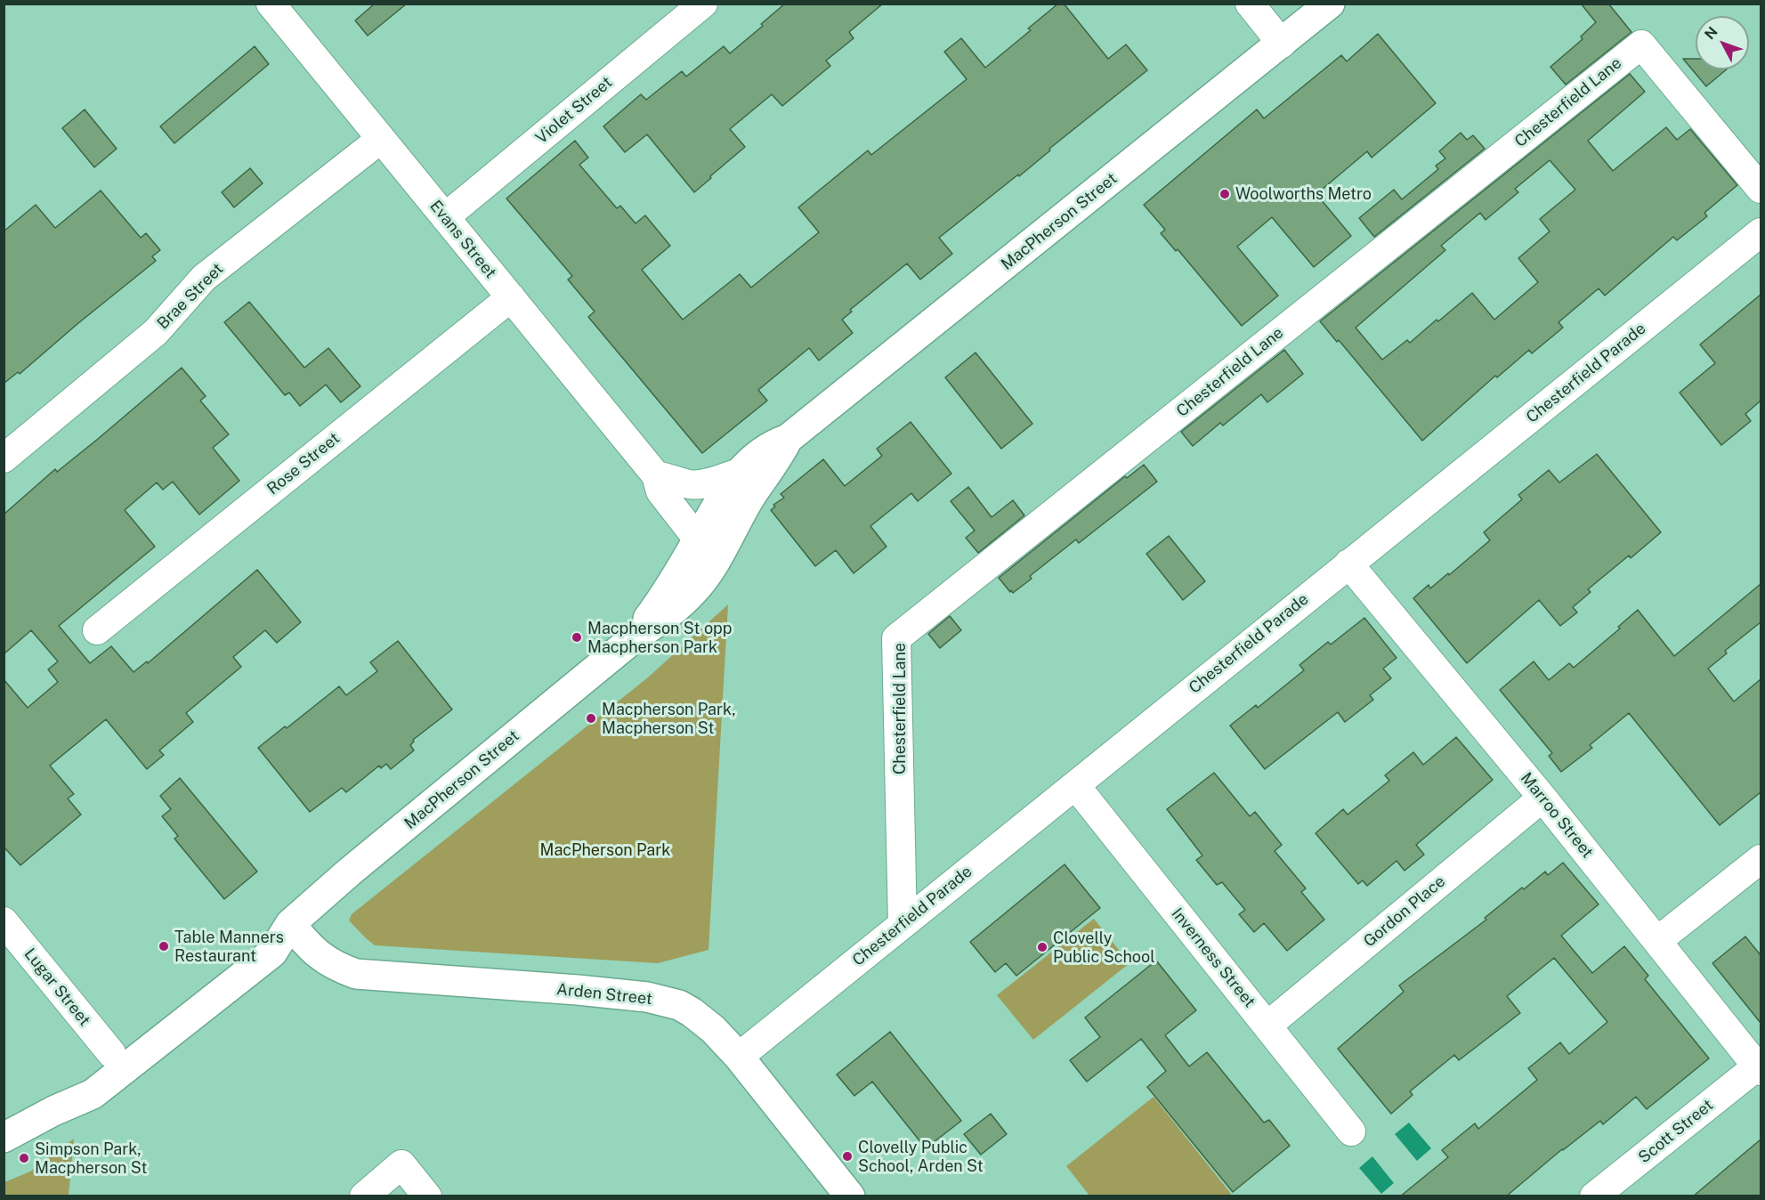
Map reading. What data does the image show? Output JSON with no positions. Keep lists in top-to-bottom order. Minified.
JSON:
{"streets":{"main road":["MacPherson Street","Arden Street"],"street":["Chesterfield Lane","Violet Street","Evans Street","Brae Street","Chesterfield Parade","Rose Street","Marroo Street","Gordon Place","Inverness Street","Lugar Street","Scott Street"]},"crossings":[["Chesterfield Lane","Chesterfield Parade"],["Violet Street","Evans Street"],["MacPherson Street","Evans Street"],["MacPherson Street","Lugar Street"],["MacPherson Street","Arden Street"],["Evans Street","Brae Street"],["Evans Street","Rose Street"],["Chesterfield Parade","Marroo Street"],["Chesterfield Parade","Inverness Street"],["Chesterfield Parade","Arden Street"],["Marroo Street","Gordon Place"],["Marroo Street","Scott Street"],["Gordon Place","Inverness Street"]],"parks":["MacPherson Park"],"places":["Woolworths Metro","Macpherson St opp Macpherson Park","Macpherson Park, Macpherson St","Table Manners Restaurant","Clovelly Public School","Clovelly Public School, Arden St","Simpson Park, Macpherson St"],"north":"top left"}
